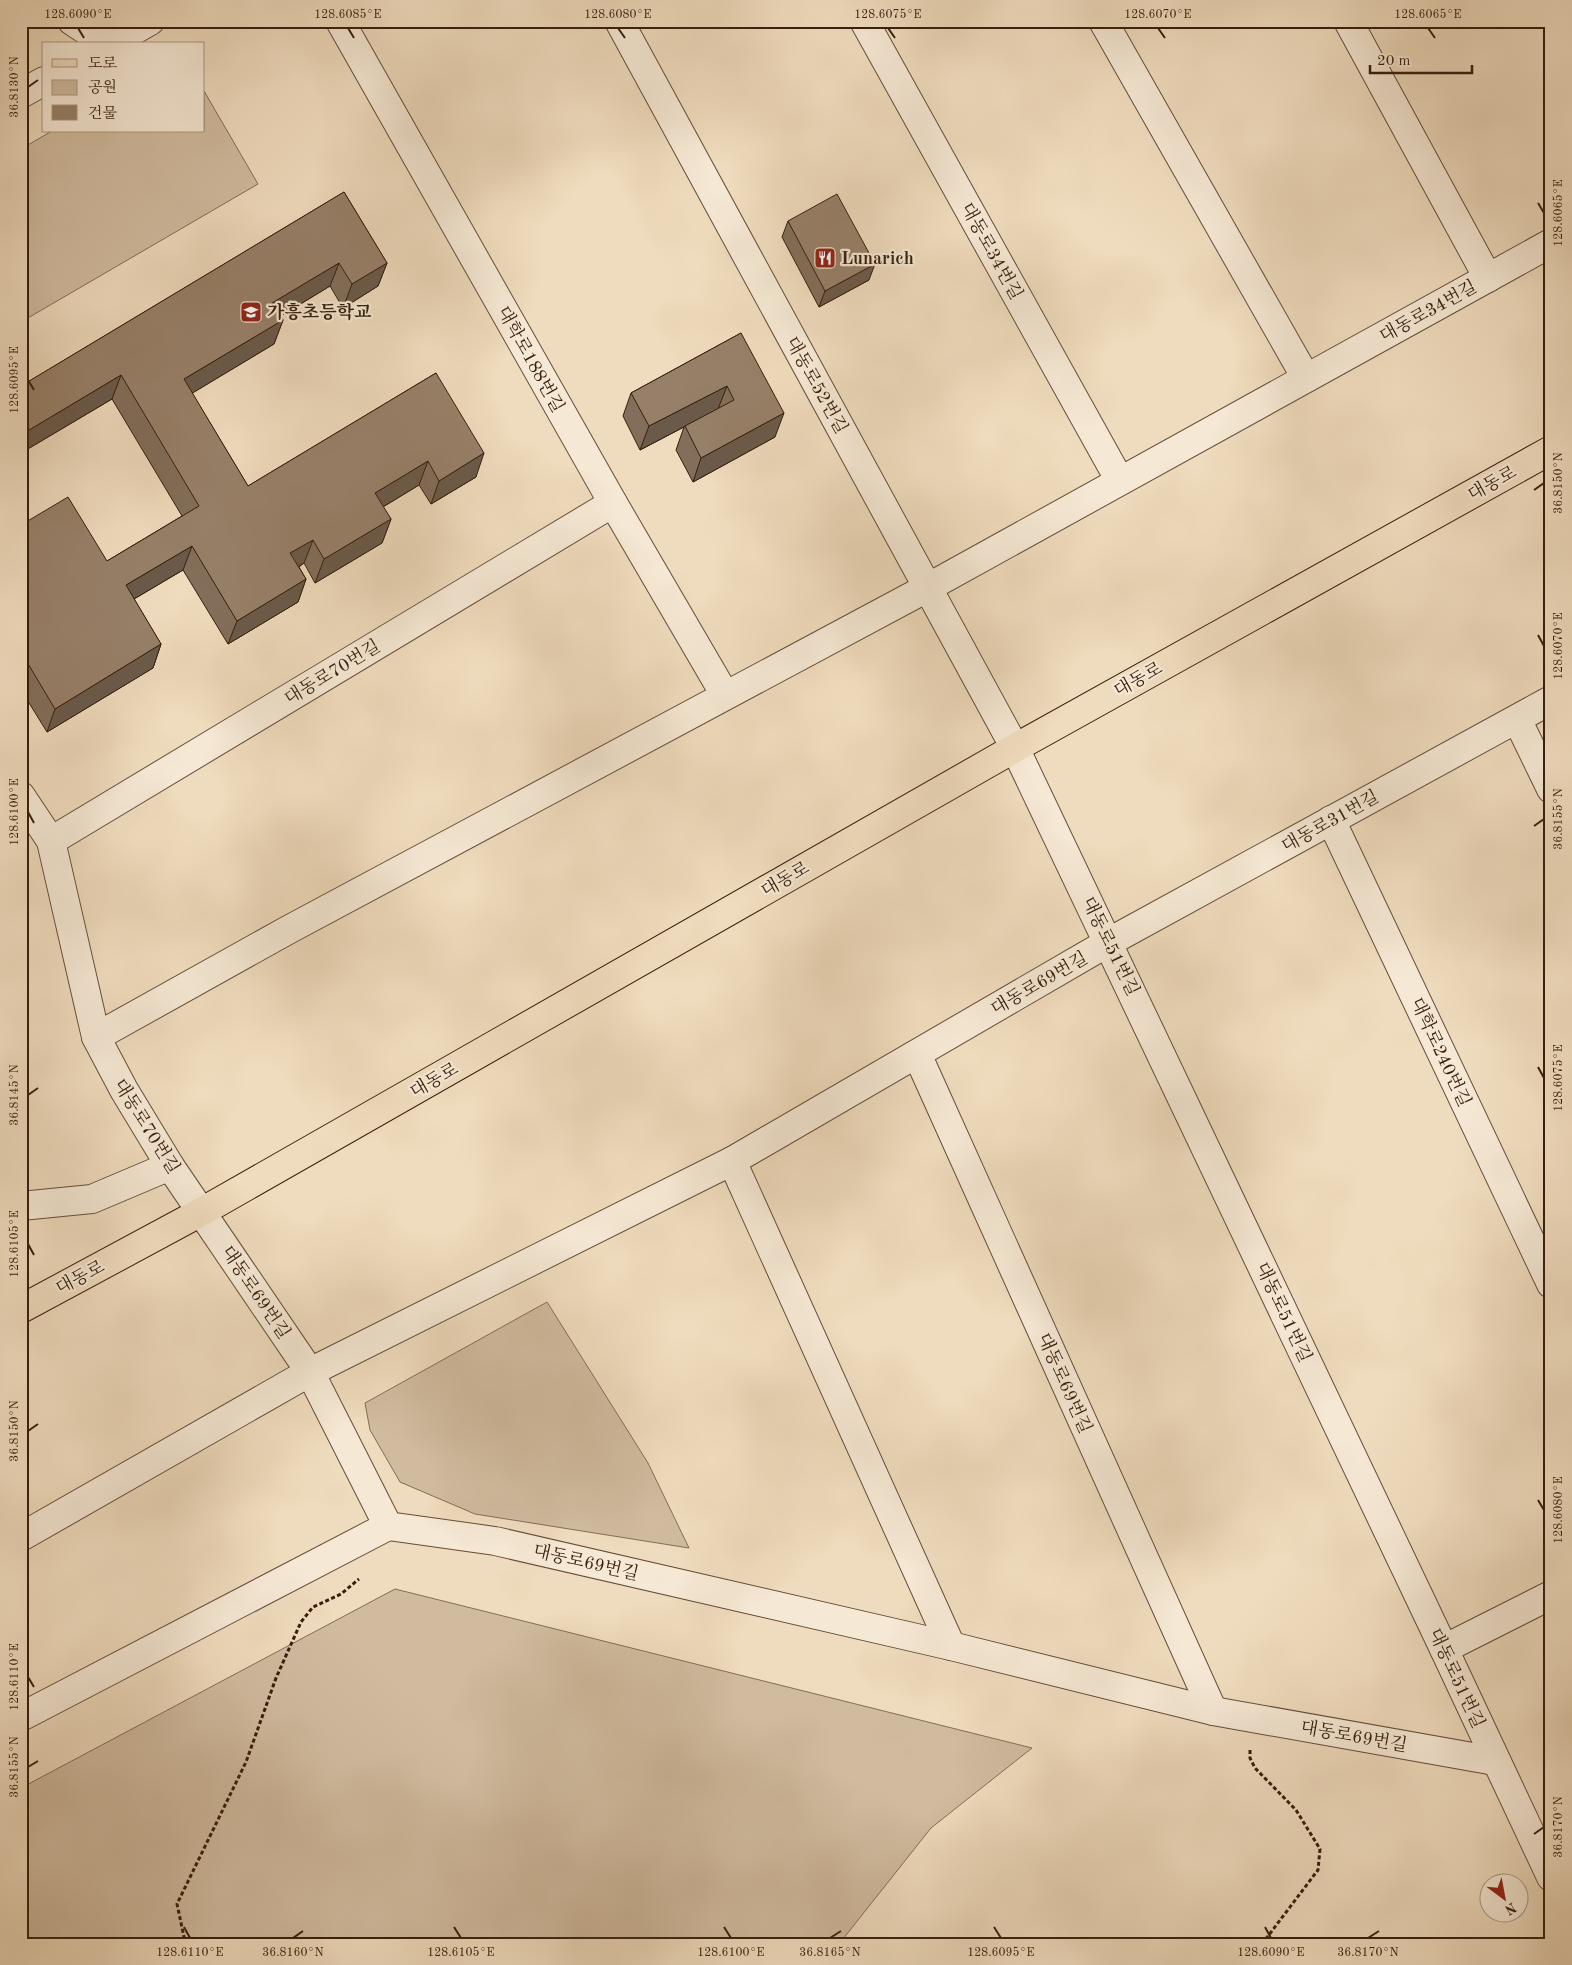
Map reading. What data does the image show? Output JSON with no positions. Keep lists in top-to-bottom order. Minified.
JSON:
{"streets":{"main road":["대동로"],"street":["대동로34번길","대학로188번길","대동로52번길","대동로70번길","대동로31번길","대동로51번길","대동로69번길","대학로240번길"]},"crossings":[["대동로34번길","대학로188번길"],["대동로34번길","대동로52번길"],["대동로34번길","대동로70번길"],["대학로188번길","대동로70번길"],["대동로52번길","대동로"],["대동로52번길","대동로51번길"],["대동로","대동로70번길"],["대동로","대동로51번길"],["대동로","대동로69번길"],["대동로70번길","대동로69번길"],["대동로31번길","대동로51번길"],["대동로31번길","대동로69번길"],["대동로31번길","대학로240번길"],["대동로51번길","대동로69번길"]],"places":{"restaurant":["Lunarich"],"school or university":["가흥초등학교"]},"legend":["도로","공원","건물"],"scale_bar":"20 m","north":"bottom right","coordinates":["128.6090°E","128.6085°E","128.6080°E","128.6075°E","128.6070°E","128.6065°E","36.8130°N","128.6095°E","36.8150°N","128.6100°E","36.8155°N","36.8145°N","128.6105°E","128.6110°E","36.8170°N","36.8160°N","36.8165°N"]}
